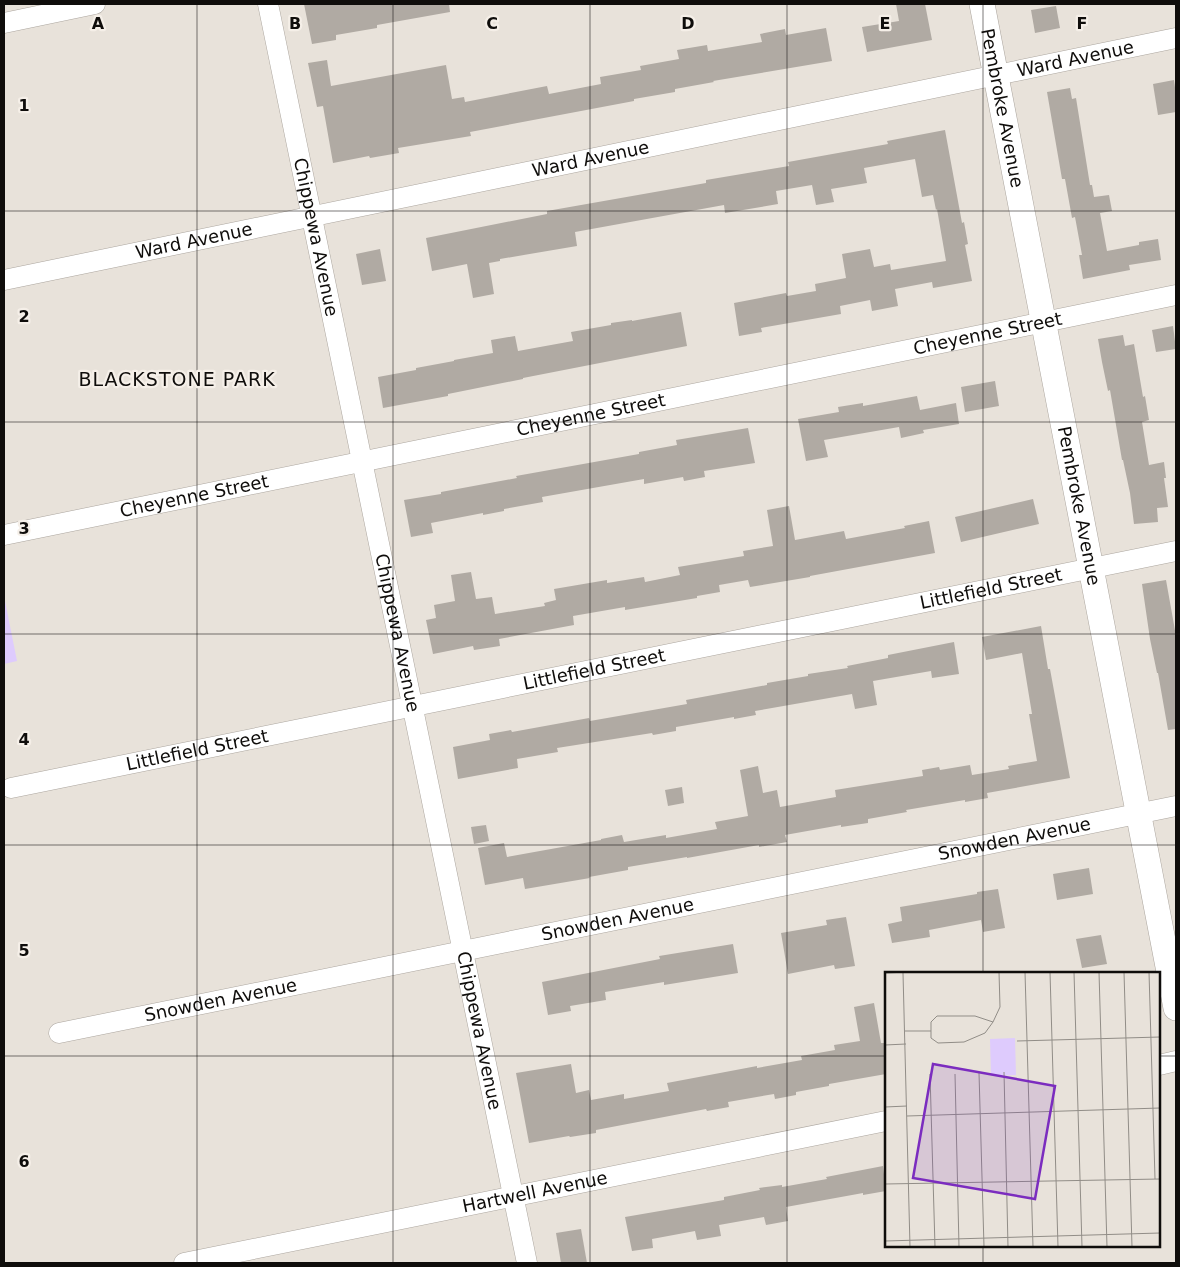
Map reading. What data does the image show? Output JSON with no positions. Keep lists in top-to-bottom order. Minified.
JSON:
{"streets":{"street":["Ward Avenue","Pembroke Avenue","Chippewa Avenue","Cheyenne Street","Littlefield Street","Snowden Avenue","Hartwell Avenue"]},"crossings":[["Ward Avenue","Pembroke Avenue"],["Ward Avenue","Chippewa Avenue"],["Pembroke Avenue","Cheyenne Street"],["Pembroke Avenue","Littlefield Street"],["Pembroke Avenue","Snowden Avenue"],["Chippewa Avenue","Cheyenne Street"],["Chippewa Avenue","Littlefield Street"],["Chippewa Avenue","Snowden Avenue"],["Chippewa Avenue","Hartwell Avenue"]],"districts":["BLACKSTONE PARK"],"grid":{"columns":["A","B","C","D","E","F"],"rows":["1","2","3","4","5","6"]}}
